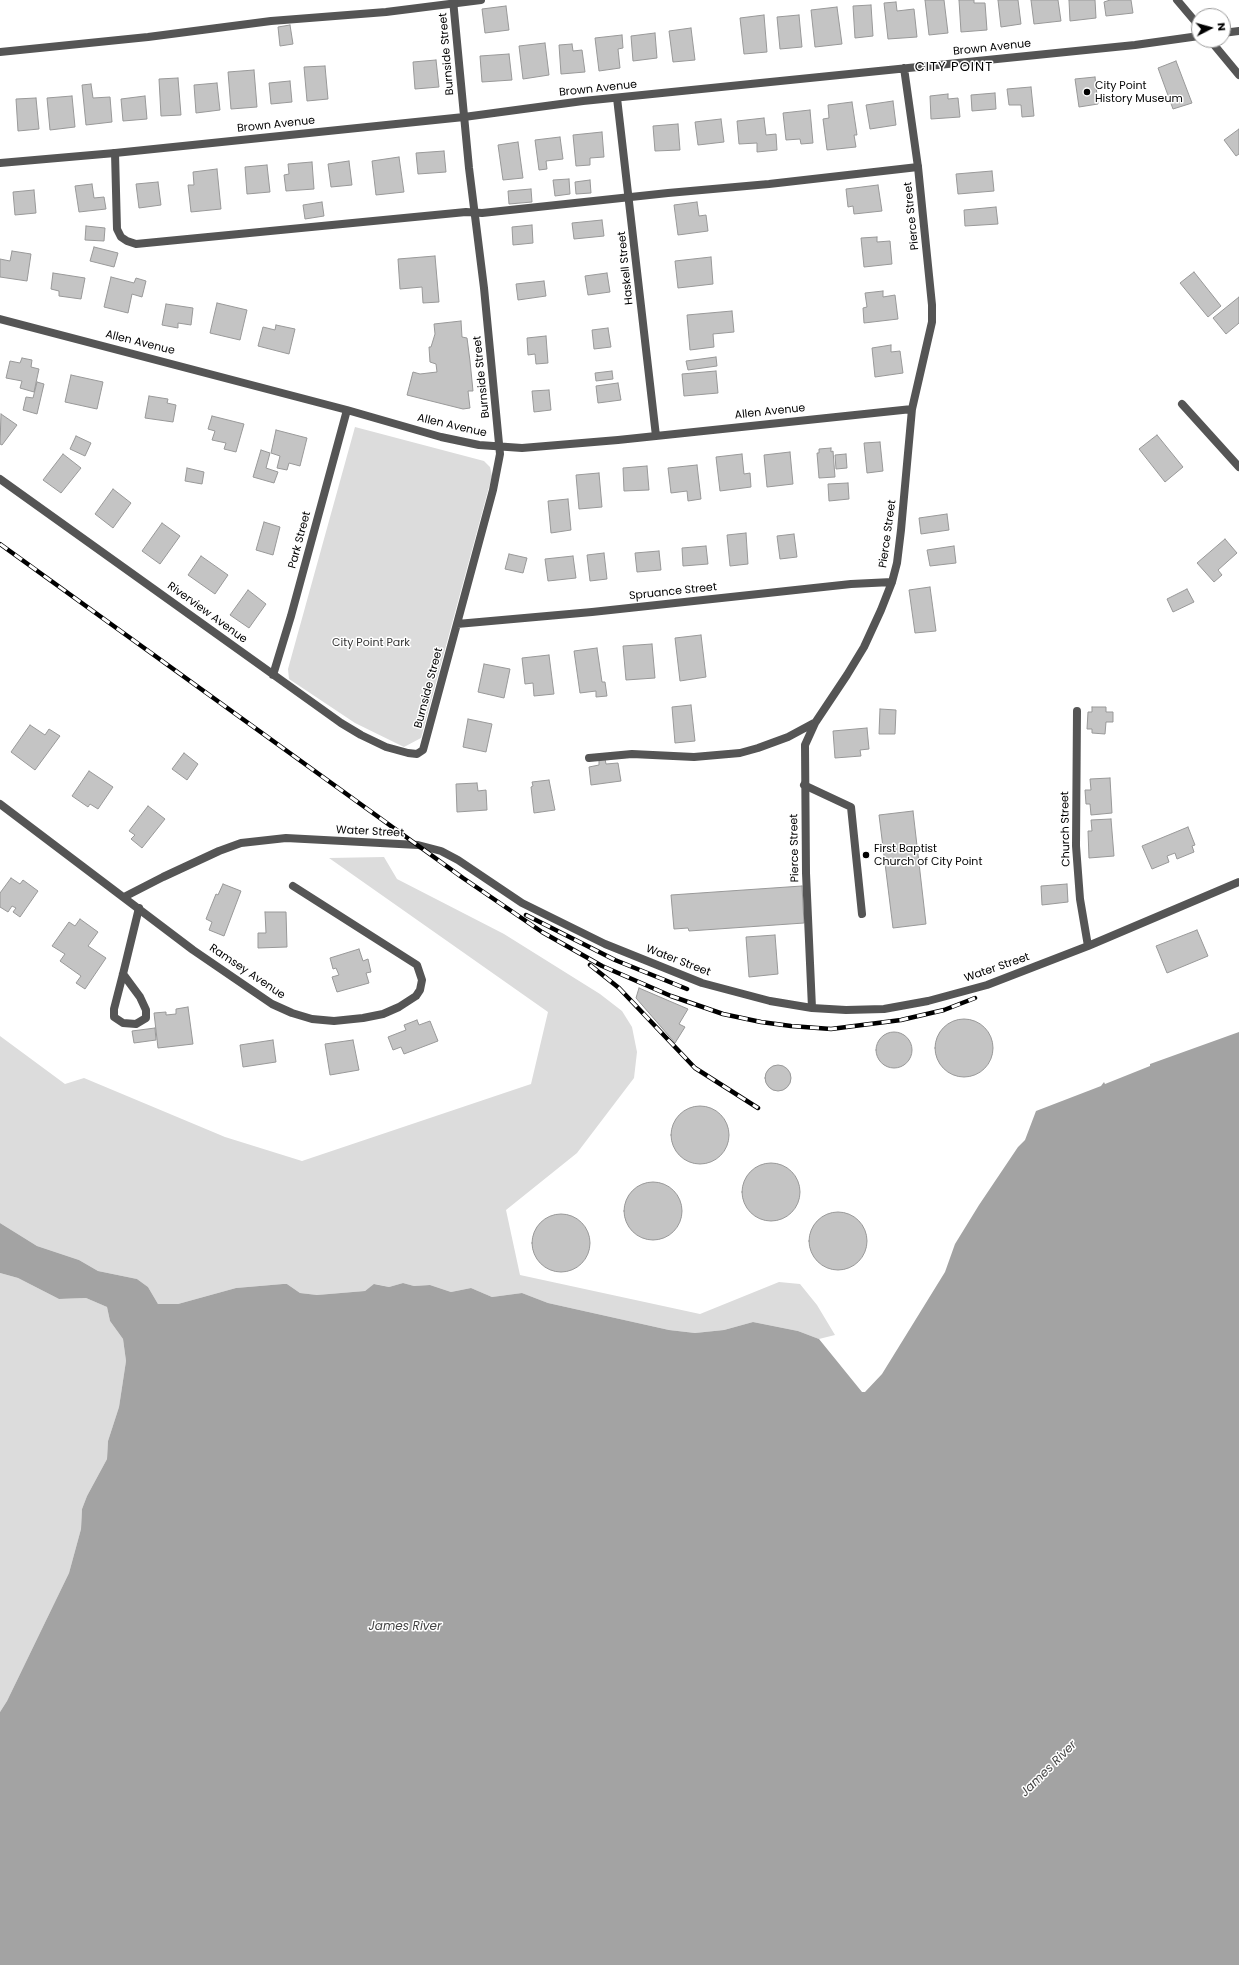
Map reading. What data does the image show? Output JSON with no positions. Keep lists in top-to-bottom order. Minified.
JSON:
{"streets":{"street":["Brown Avenue","Burnside Street","Pierce Street","Haskell Street","Allen Avenue","Park Street","Spruance Street","Riverview Avenue","Church Street","Water Street","Ramsey Avenue"]},"crossings":[["Brown Avenue","Burnside Street"],["Brown Avenue","Pierce Street"],["Brown Avenue","Haskell Street"],["Burnside Street","Allen Avenue"],["Burnside Street","Spruance Street"],["Burnside Street","Riverview Avenue"],["Pierce Street","Allen Avenue"],["Pierce Street","Spruance Street"],["Pierce Street","Water Street"],["Haskell Street","Allen Avenue"],["Allen Avenue","Park Street"],["Park Street","Riverview Avenue"],["Church Street","Water Street"],["Water Street","Ramsey Avenue"]],"districts":["CITY POINT"],"water":["James River"],"parks":["City Point Park"],"places":["City Point History Museum","First Baptist Church of City Point"],"north":"right"}
